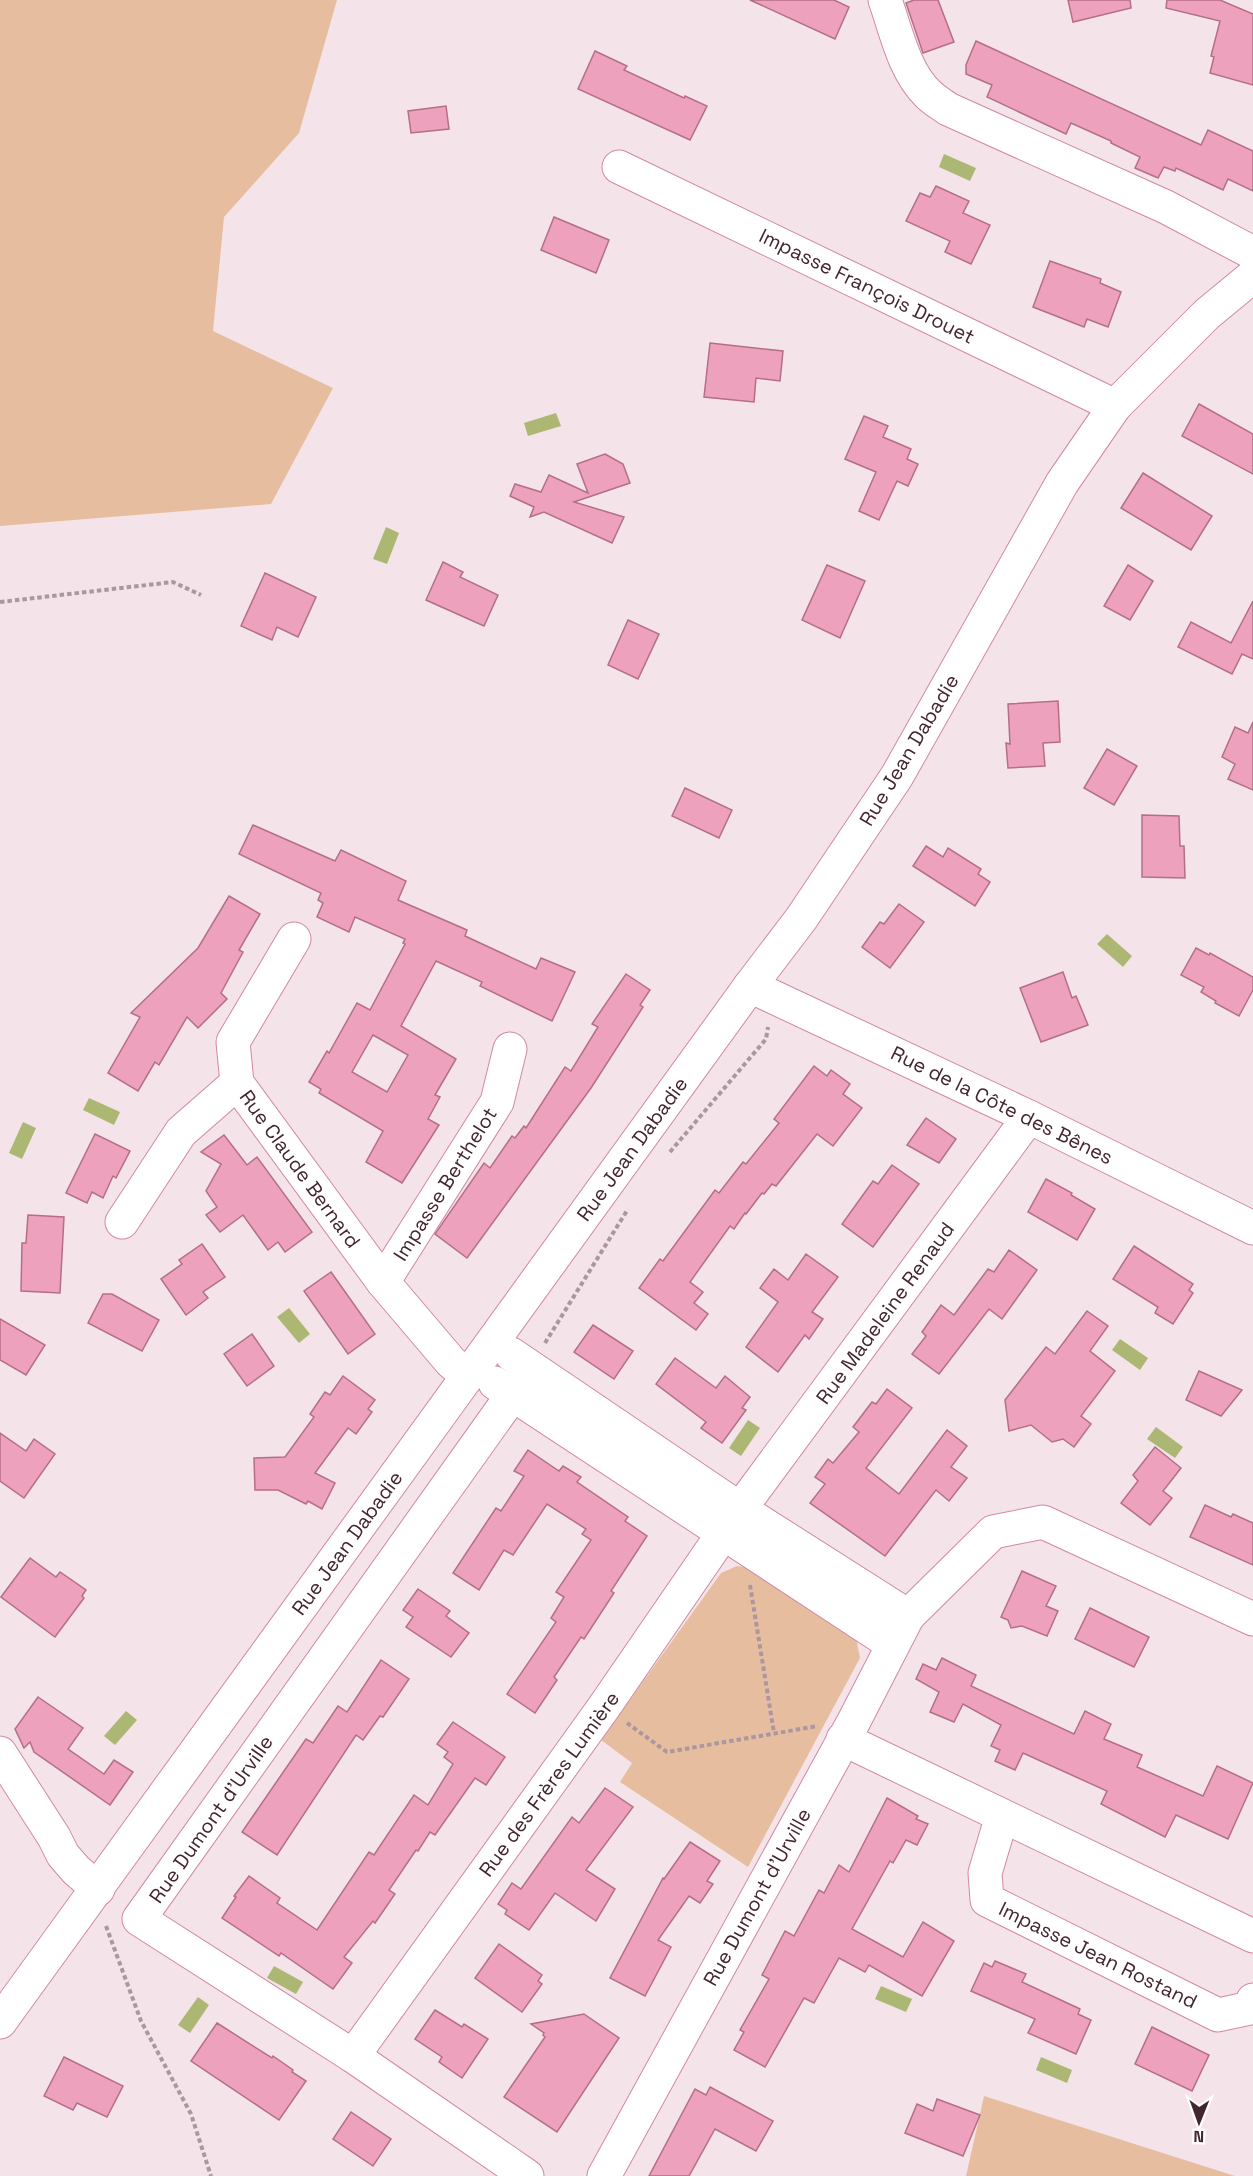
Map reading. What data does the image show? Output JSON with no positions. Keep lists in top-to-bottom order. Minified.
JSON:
{"streets":{"street":["Impasse François Drouet","Rue Jean Dabadie","Rue de la Côte des Bênes","Rue Claude Bernard","Impasse Berthelot","Rue Madeleine Renaud","Rue des Frères Lumière","Rue Dumont d'Urville","Impasse Jean Rostand"]},"crossings":[["Impasse François Drouet","Rue Jean Dabadie"],["Rue Jean Dabadie","Rue de la Côte des Bênes"],["Rue Jean Dabadie","Rue Claude Bernard"],["Rue de la Côte des Bênes","Rue Madeleine Renaud"],["Rue Claude Bernard","Impasse Berthelot"],["Rue Claude Bernard","Rue Dumont d'Urville"],["Rue Madeleine Renaud","Rue des Frères Lumière"],["Rue des Frères Lumière","Rue Dumont d'Urville"]],"north":"bottom"}
